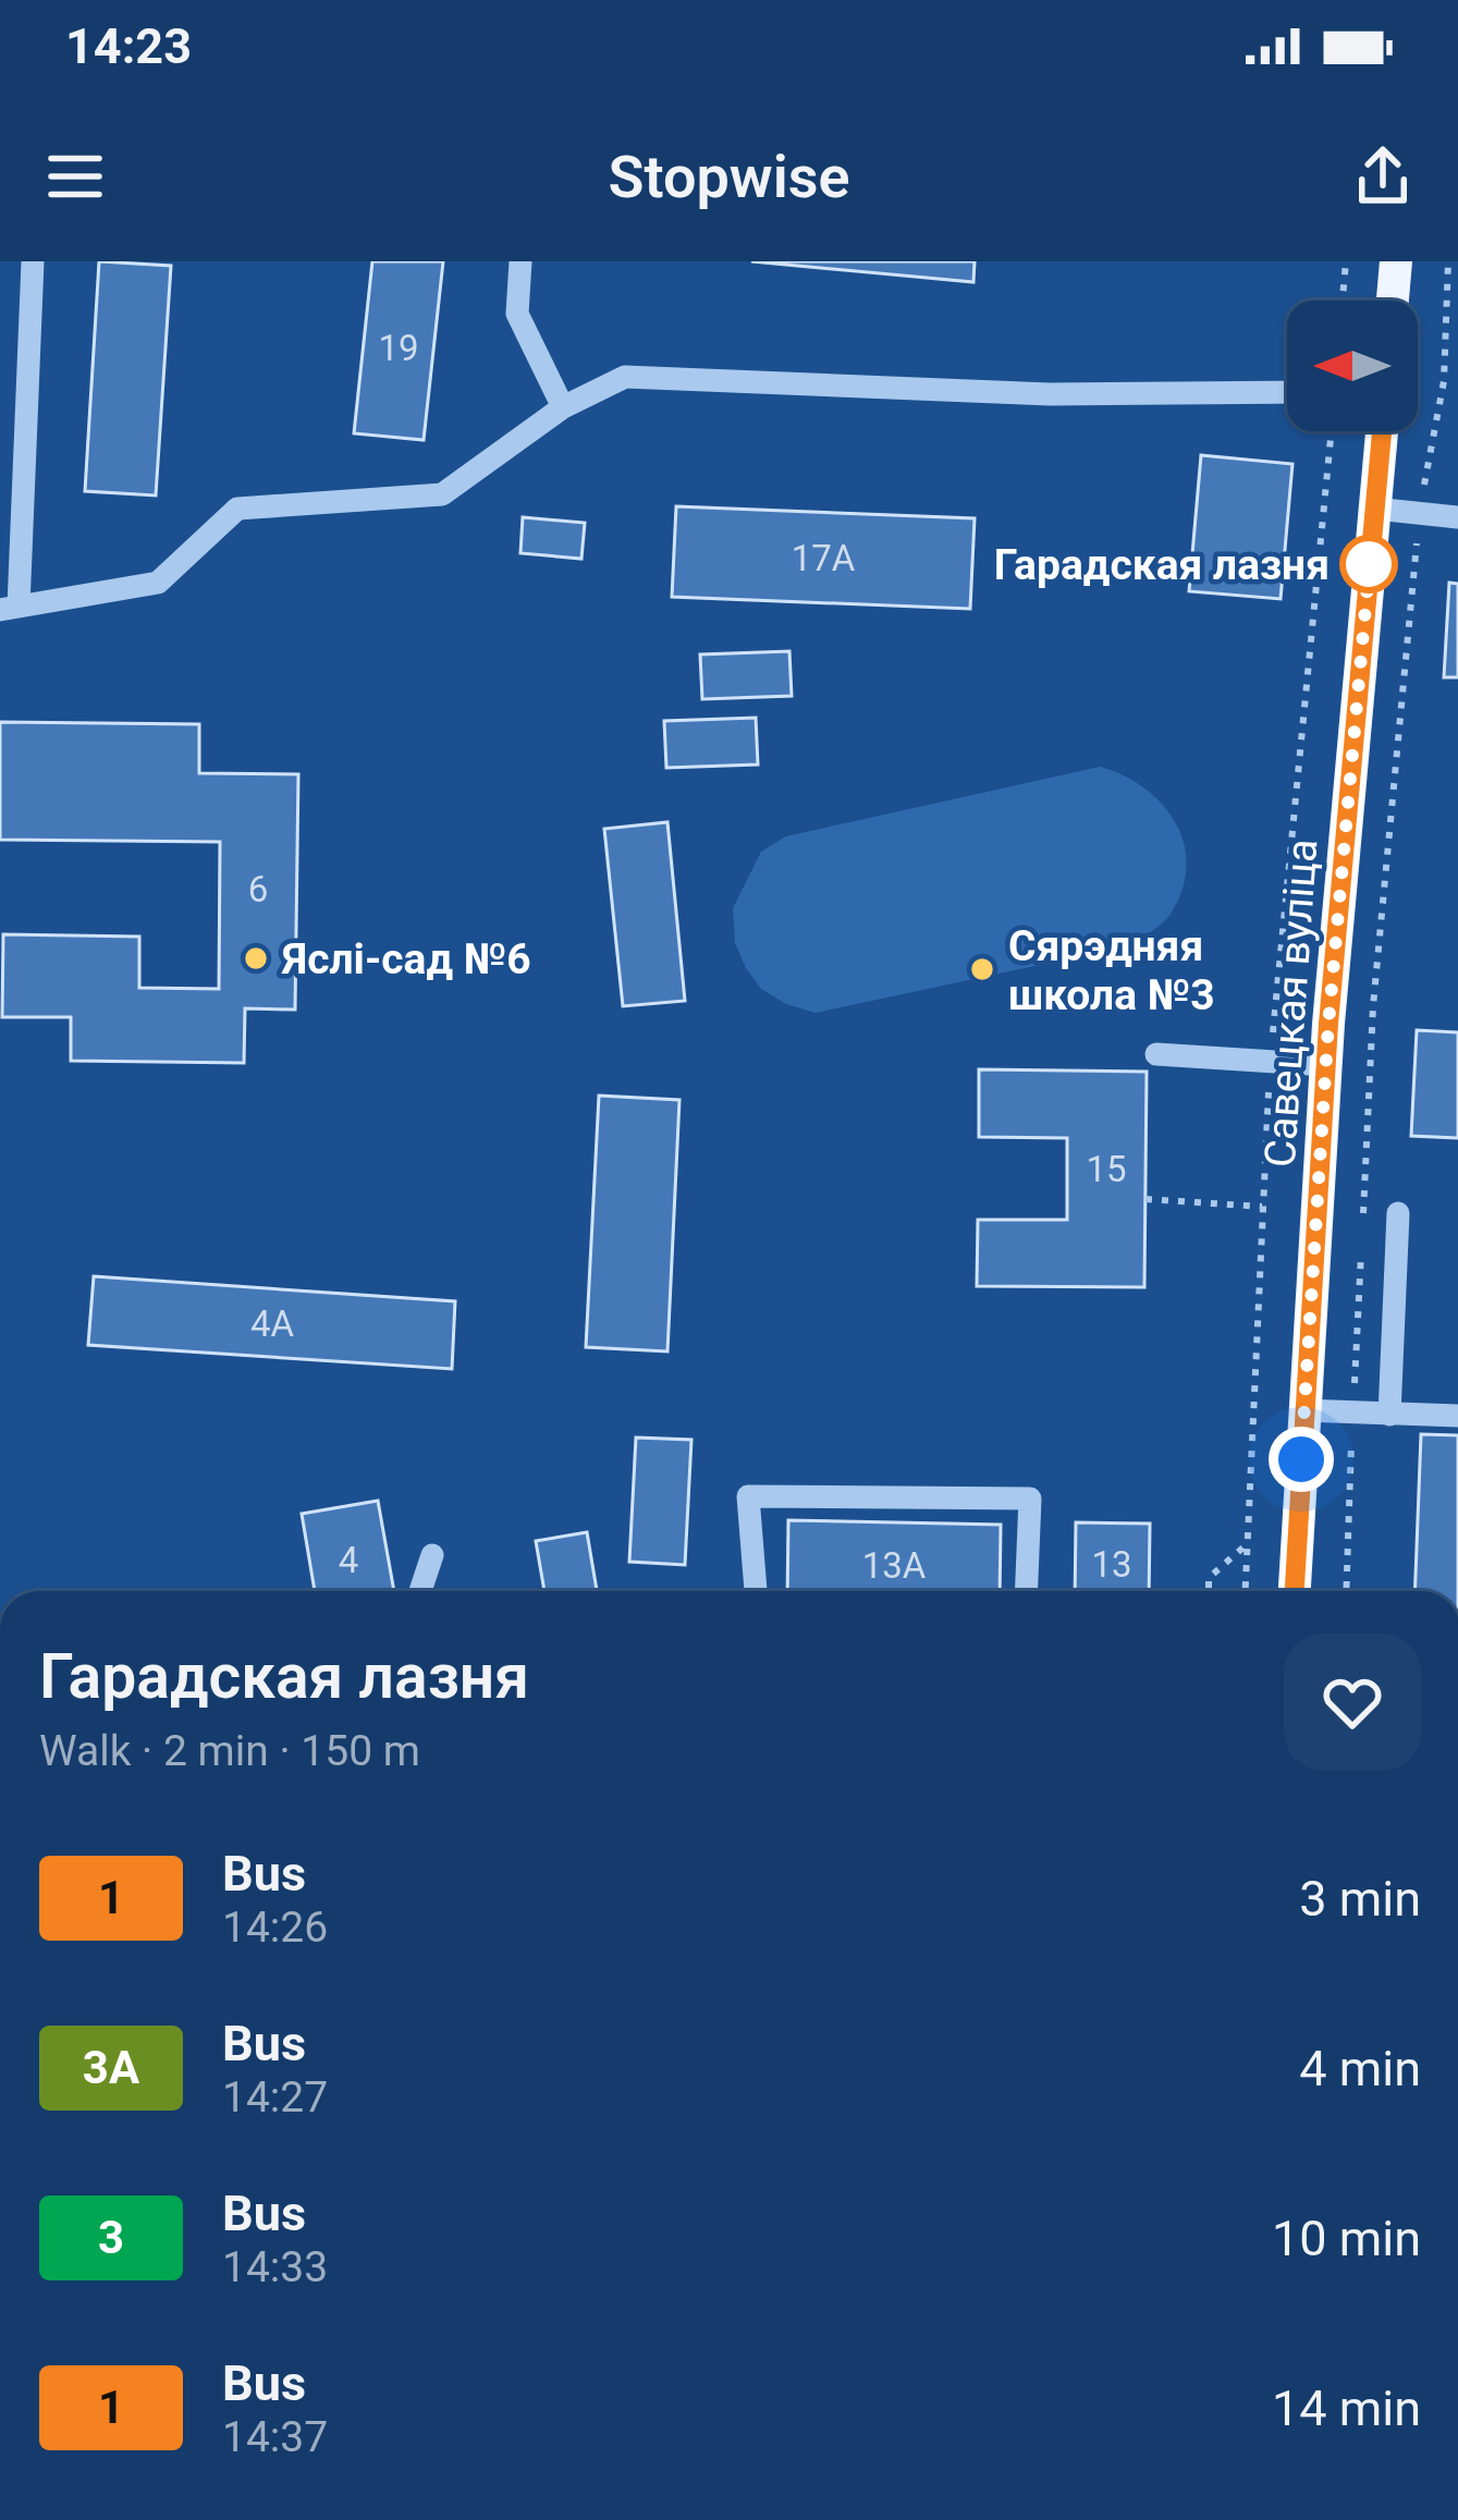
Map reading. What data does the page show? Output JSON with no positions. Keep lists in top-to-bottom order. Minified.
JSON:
{"streets":{"main road":["Савецкая вуліца"]},"places":["Гарадская лазня","Яслі-сад №6","Сярэдняя школа №3"],"lines":["bus line 1"],"house_numbers":["19","17А","6","15","4А","4","13","13А"],"north":"left","page":{"status":"14:23","header":"Stopwise","heading":["Гарадская лазня","Walk · 2 min · 150 m"],"list":[{"mark":"1","name":"Bus","note":"14:26","value":"3 min"},{"mark":"3А","name":"Bus","note":"14:27","value":"4 min"},{"mark":"3","name":"Bus","note":"14:33","value":"10 min"},{"mark":"1","name":"Bus","note":"14:37","value":"14 min"}]}}
